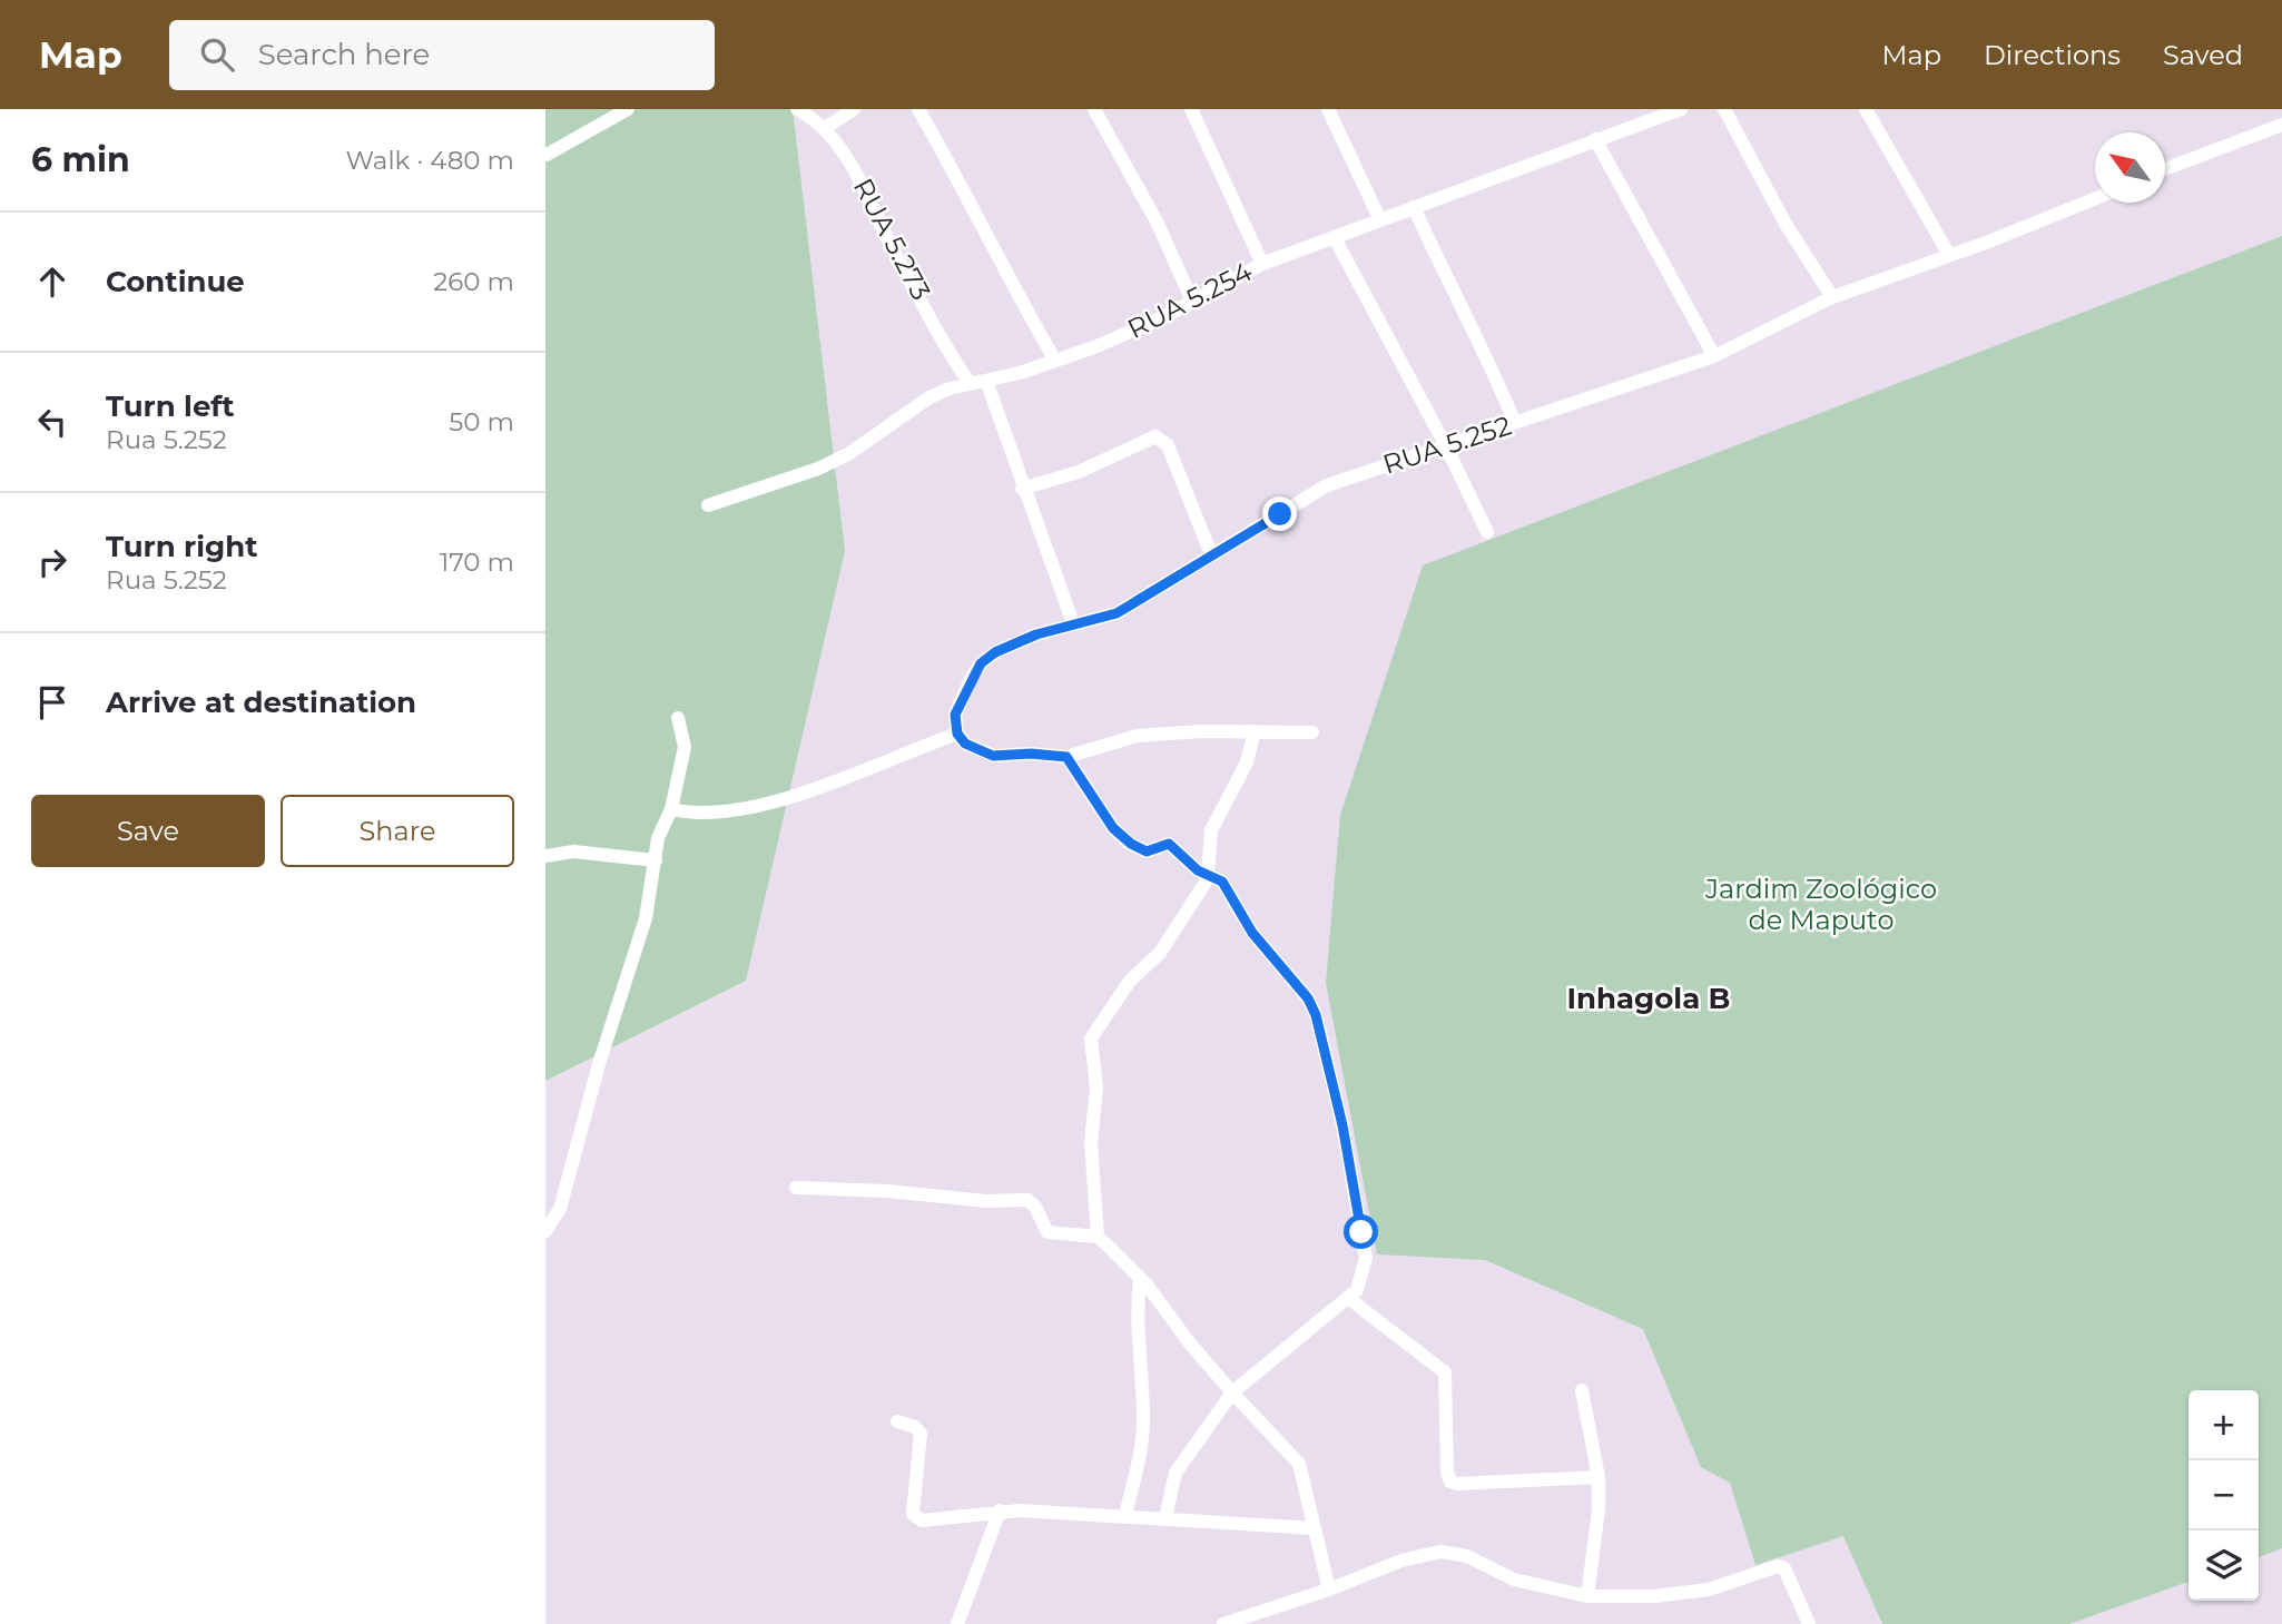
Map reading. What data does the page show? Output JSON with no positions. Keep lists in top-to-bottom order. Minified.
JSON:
{"streets":{"street":["RUA 5.273","RUA 5.254","RUA 5.252"]},"crossings":[["RUA 5.273","RUA 5.254"]],"districts":["Inhagola B"],"parks":["Jardim Zoológico de Maputo"],"north":"top left","page":{"header":"Map","search":"Search here","nav":["Map","Directions","Saved"],"heading":["6 min","Walk · 480 m"],"list":[["Continue","260 m"],["Turn left","Rua 5.252","50 m"],["Turn right","Rua 5.252","170 m"],"Arrive at destination"],"buttons":["Save","Share"],"map_buttons":["+","−"]}}
